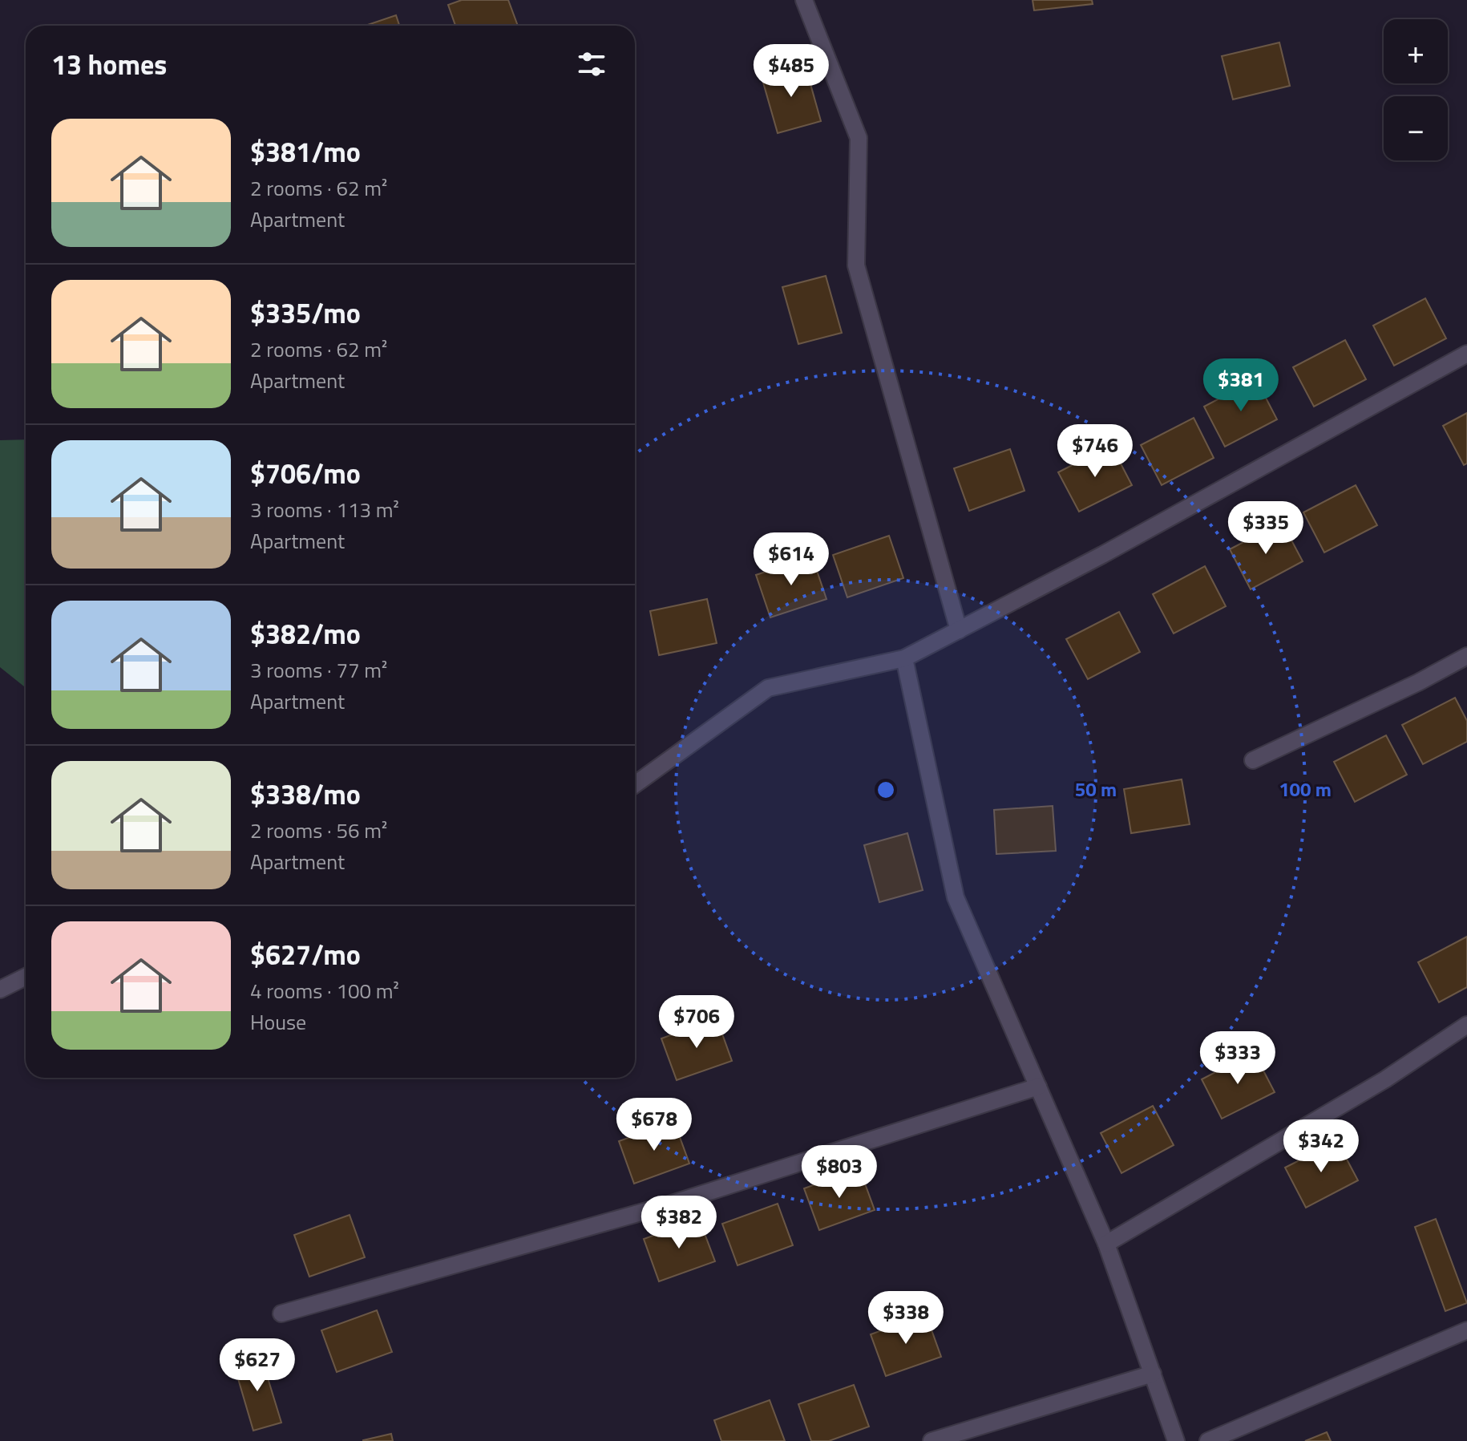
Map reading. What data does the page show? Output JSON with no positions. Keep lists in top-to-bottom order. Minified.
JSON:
{"page":{"map_buttons":["+","−"],"heading":"13 homes","price":["$485","$381","$746","$335","$614","$706","$333","$678","$342","$803","$382","$338","$627"],"list":[{"name":"$381/mo","note":"2 rooms · 62 m² · Apartment"},{"name":"$335/mo","note":"2 rooms · 62 m² · Apartment"},{"name":"$706/mo","note":"3 rooms · 113 m² · Apartment"},{"name":"$382/mo","note":"3 rooms · 77 m² · Apartment"},{"name":"$338/mo","note":"2 rooms · 56 m² · Apartment"},{"name":"$627/mo","note":"4 rooms · 100 m² · House"}]},"rings":["50 m","100 m"]}
